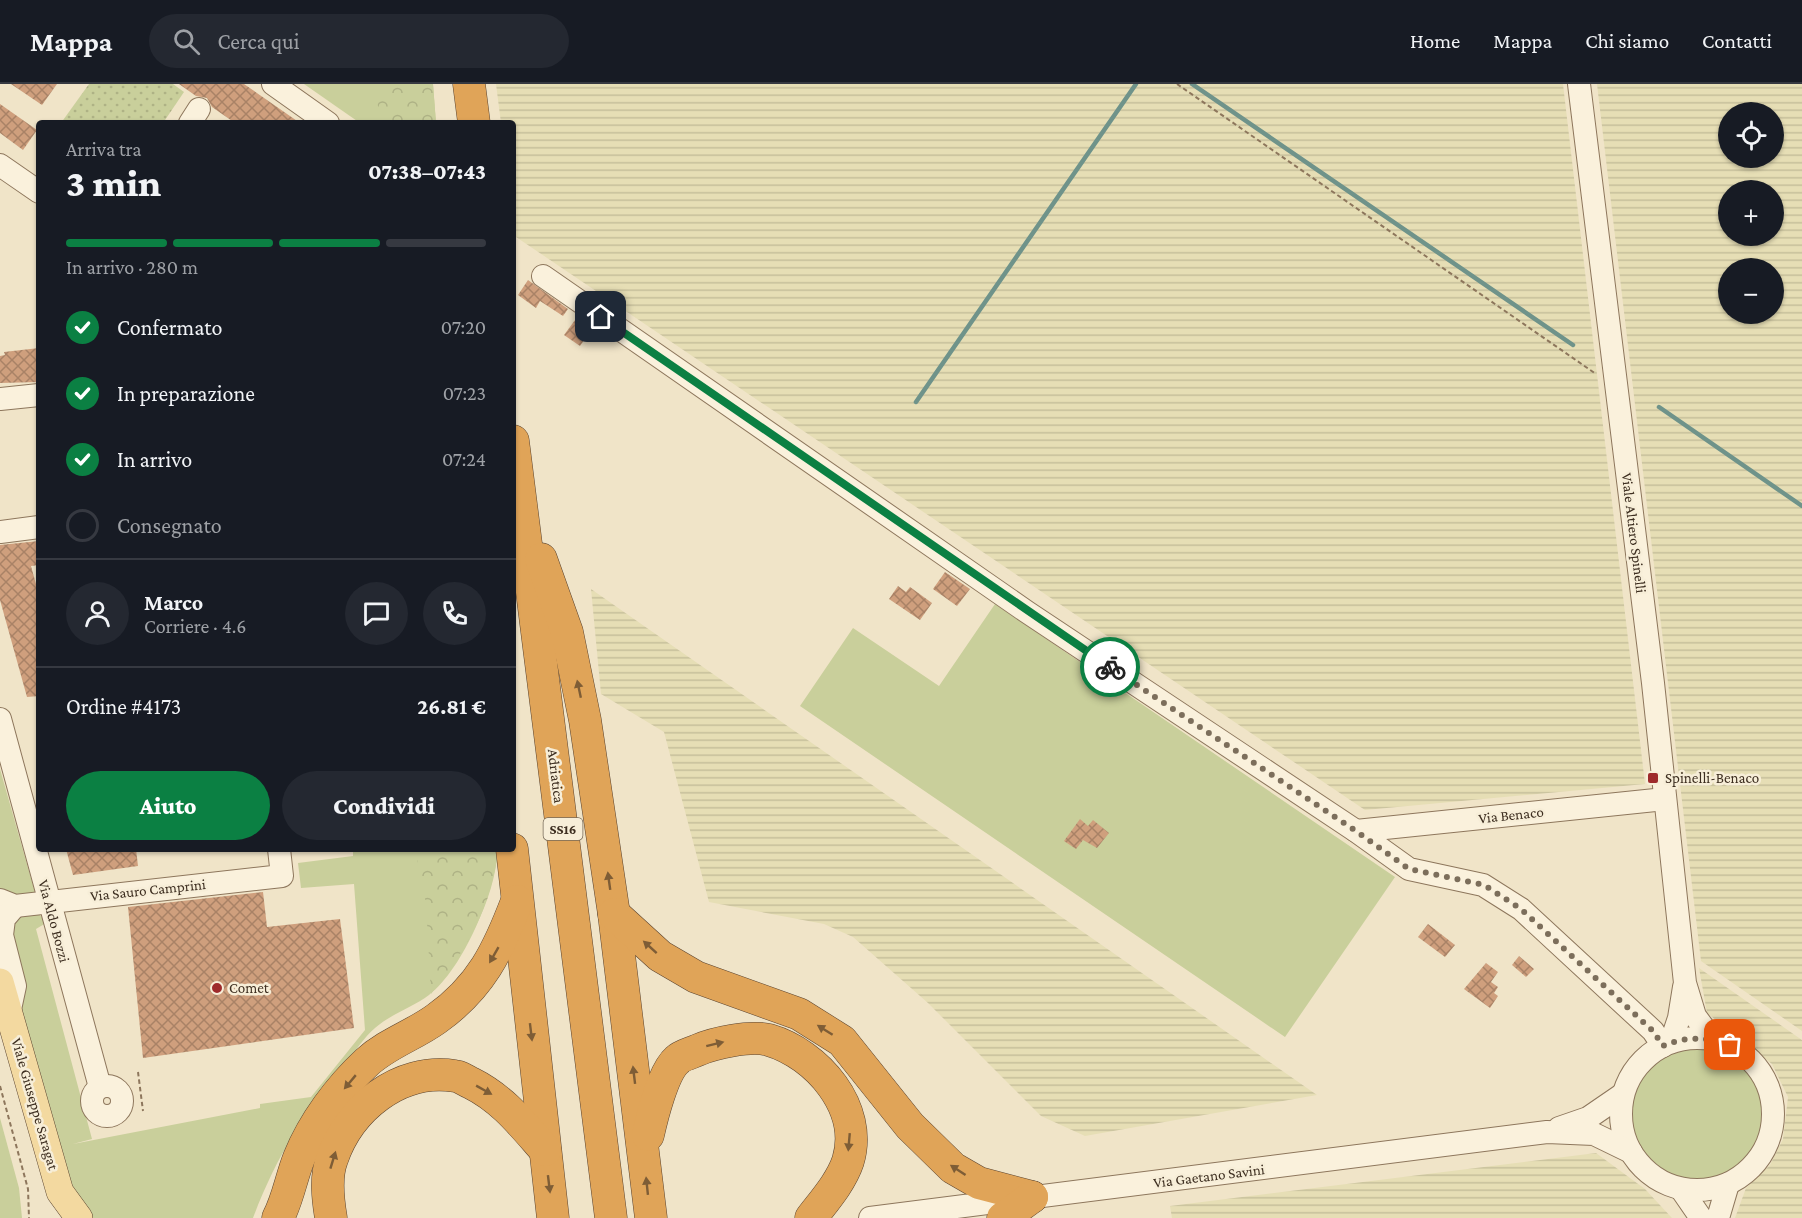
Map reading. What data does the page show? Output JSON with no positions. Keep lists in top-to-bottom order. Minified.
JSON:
{"streets":{"highway":["Adriatica","SS16"],"main road":["Viale Giuseppe Saragat"],"street":["Viale Altiero Spinelli","Via Benaco","Via Sauro Camprini","Via Aldo Bozzi","Via Gaetano Savini"]},"crossings":[["Viale Altiero Spinelli","Via Benaco"],["Viale Altiero Spinelli","Via Gaetano Savini"],["Adriatica","SS16"],["Via Sauro Camprini","Via Aldo Bozzi"],["Via Sauro Camprini","Viale Giuseppe Saragat"]],"places":{"transit":["Spinelli-Benaco"],"other":["Comet"]},"page":{"header":"Mappa","search":"Cerca qui","nav":["Home","Mappa","Chi siamo","Contatti"],"map_buttons":["+","−"],"heading":["3 min","Arriva tra","07:38–07:43"],"panel":["Marco","Corriere · 4.6","Ordine #4173","26.81 €"],"bar":"In arrivo · 280 m","list":[["Confermato","07:20"],["In preparazione","07:23"],["In arrivo","07:24"],"Consegnato"],"buttons":["Aiuto","Condividi"]}}
